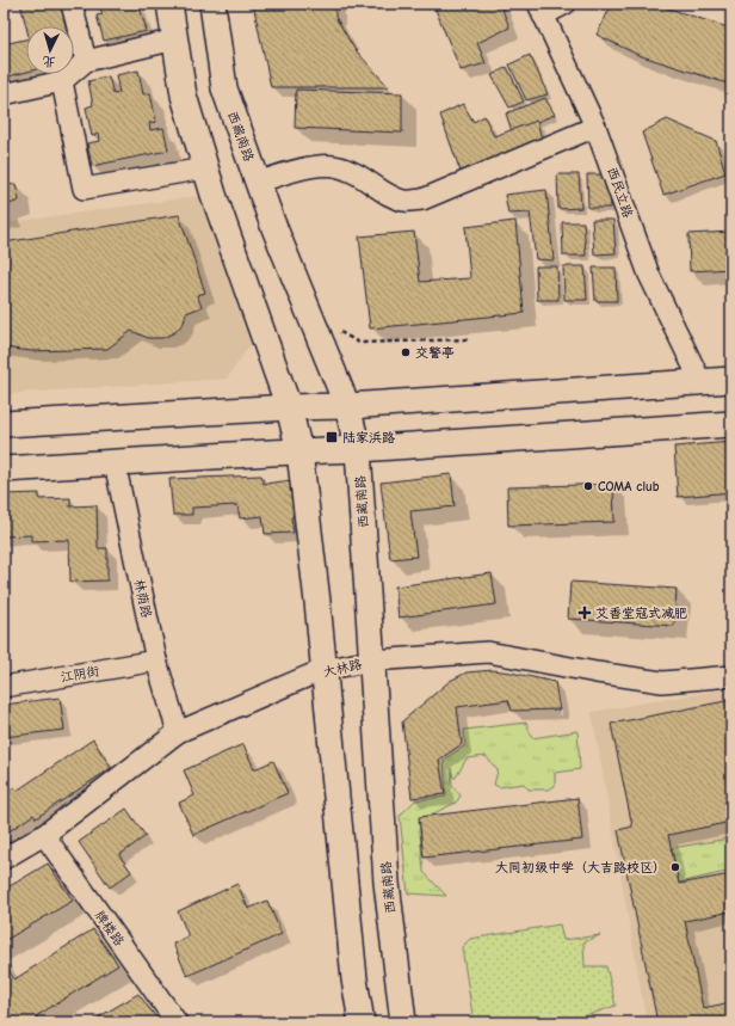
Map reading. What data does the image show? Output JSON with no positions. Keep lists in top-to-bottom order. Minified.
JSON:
{"streets":{"main road":["西藏南路"],"street":["西民立路","林荫路","大林路","江阴街","牌楼路"]},"crossings":[["西藏南路","大林路"],["林荫路","大林路"],["林荫路","江阴街"],["大林路","牌楼路"]],"places":{"other":["交警亭","COMA club","大同初级中学（大吉路校区）"],"transit":["陆家浜路"],"health":["艾香堂寇式减肥"]},"north":"bottom"}
